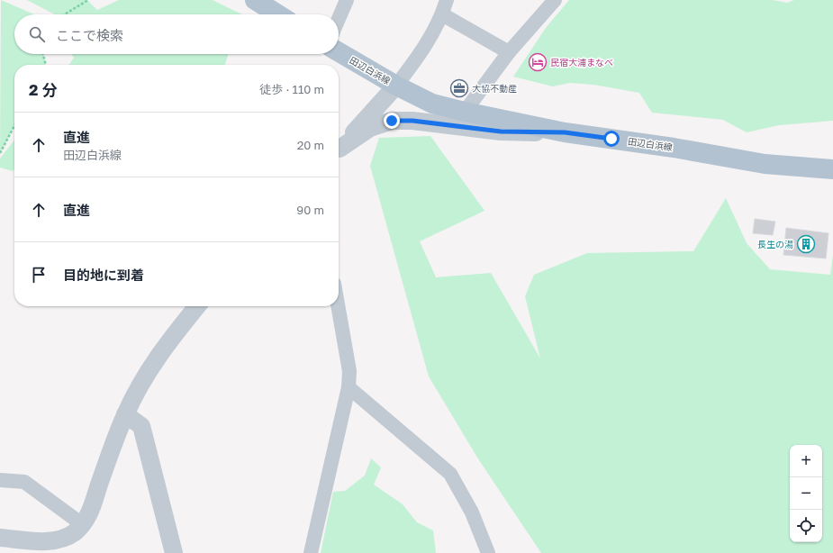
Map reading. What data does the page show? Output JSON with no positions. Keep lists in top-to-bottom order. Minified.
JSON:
{"streets":{"main road":["田辺白浜線"]},"places":{"hotel":["民宿大浦まなべ"],"office":["大協不動産"],"building":["長生の湯"]},"page":{"search":"ここで検索","heading":["2 分","徒歩 · 110 m"],"list":[["直進","田辺白浜線","20 m"],["直進","90 m"],"目的地に到着"],"map_buttons":["+","−"]}}
